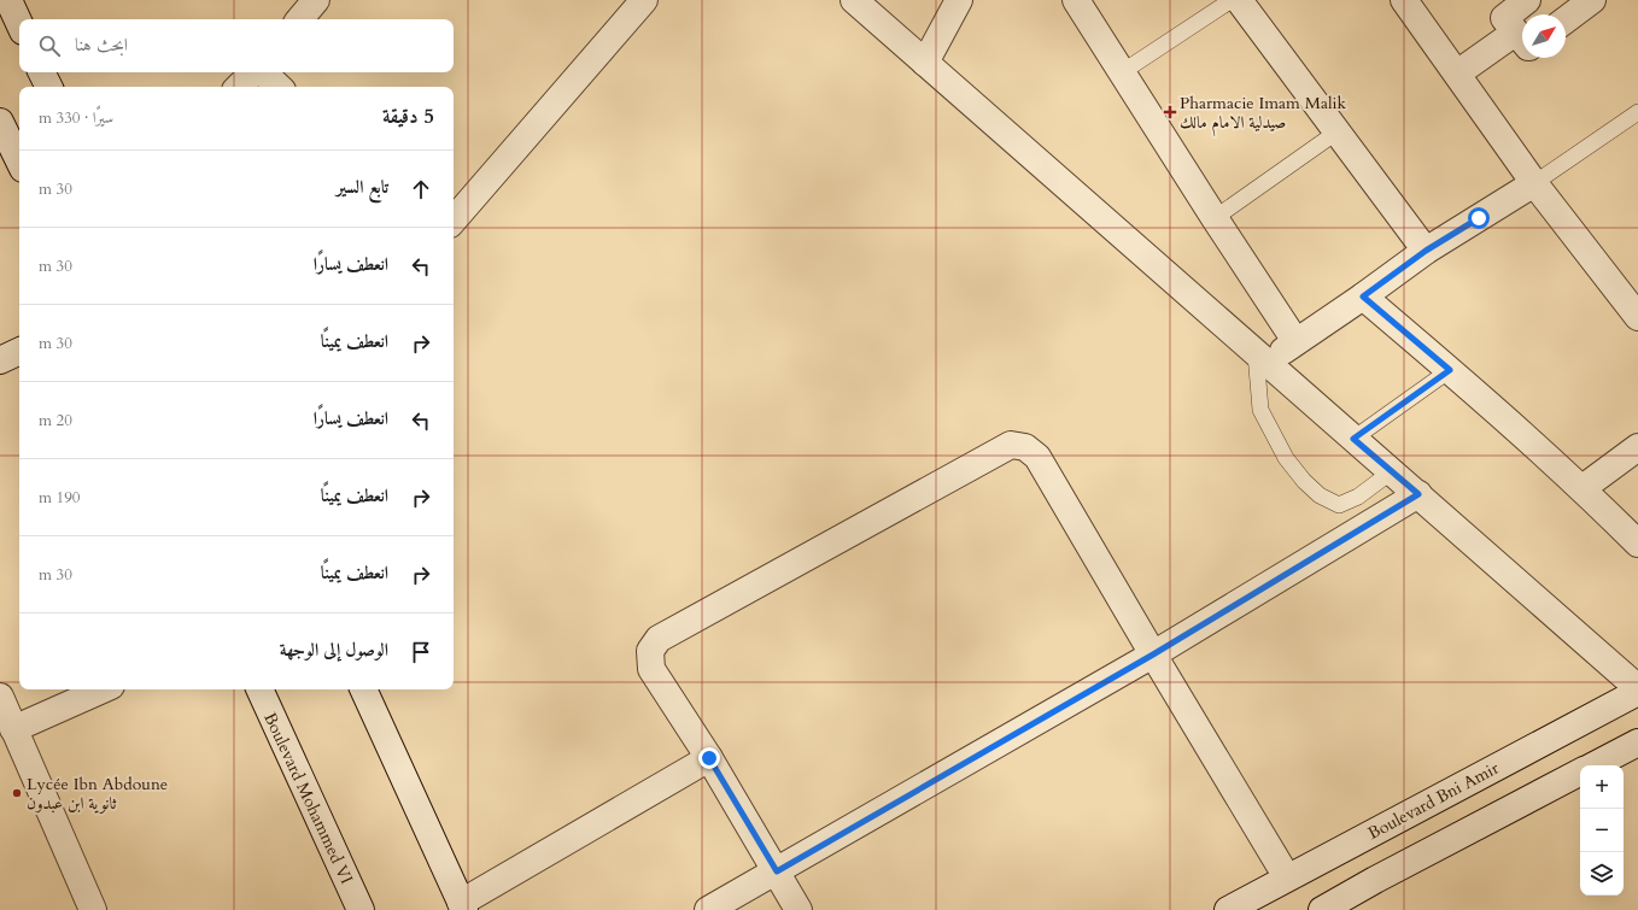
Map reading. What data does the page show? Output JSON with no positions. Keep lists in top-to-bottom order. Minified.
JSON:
{"streets":{"street":["Boulevard Mohammed VI","Boulevard Bni Amir"]},"places":{"health":["Pharmacie Imam Malik صيدلية الامام مالك"],"other":["Lycée Ibn Abdoune ثانوية ابن عبدون"]},"north":"top right","page":{"search":"ابحث هنا","heading":["5 دقيقة","سيرًا · 330 m"],"list":[["تابع السير","30 m"],["انعطف يسارًا","30 m"],["انعطف يمينًا","30 m"],["انعطف يسارًا","20 m"],["انعطف يمينًا","190 m"],["انعطف يمينًا","30 m"],"الوصول إلى الوجهة"],"map_buttons":["+","−"]}}
